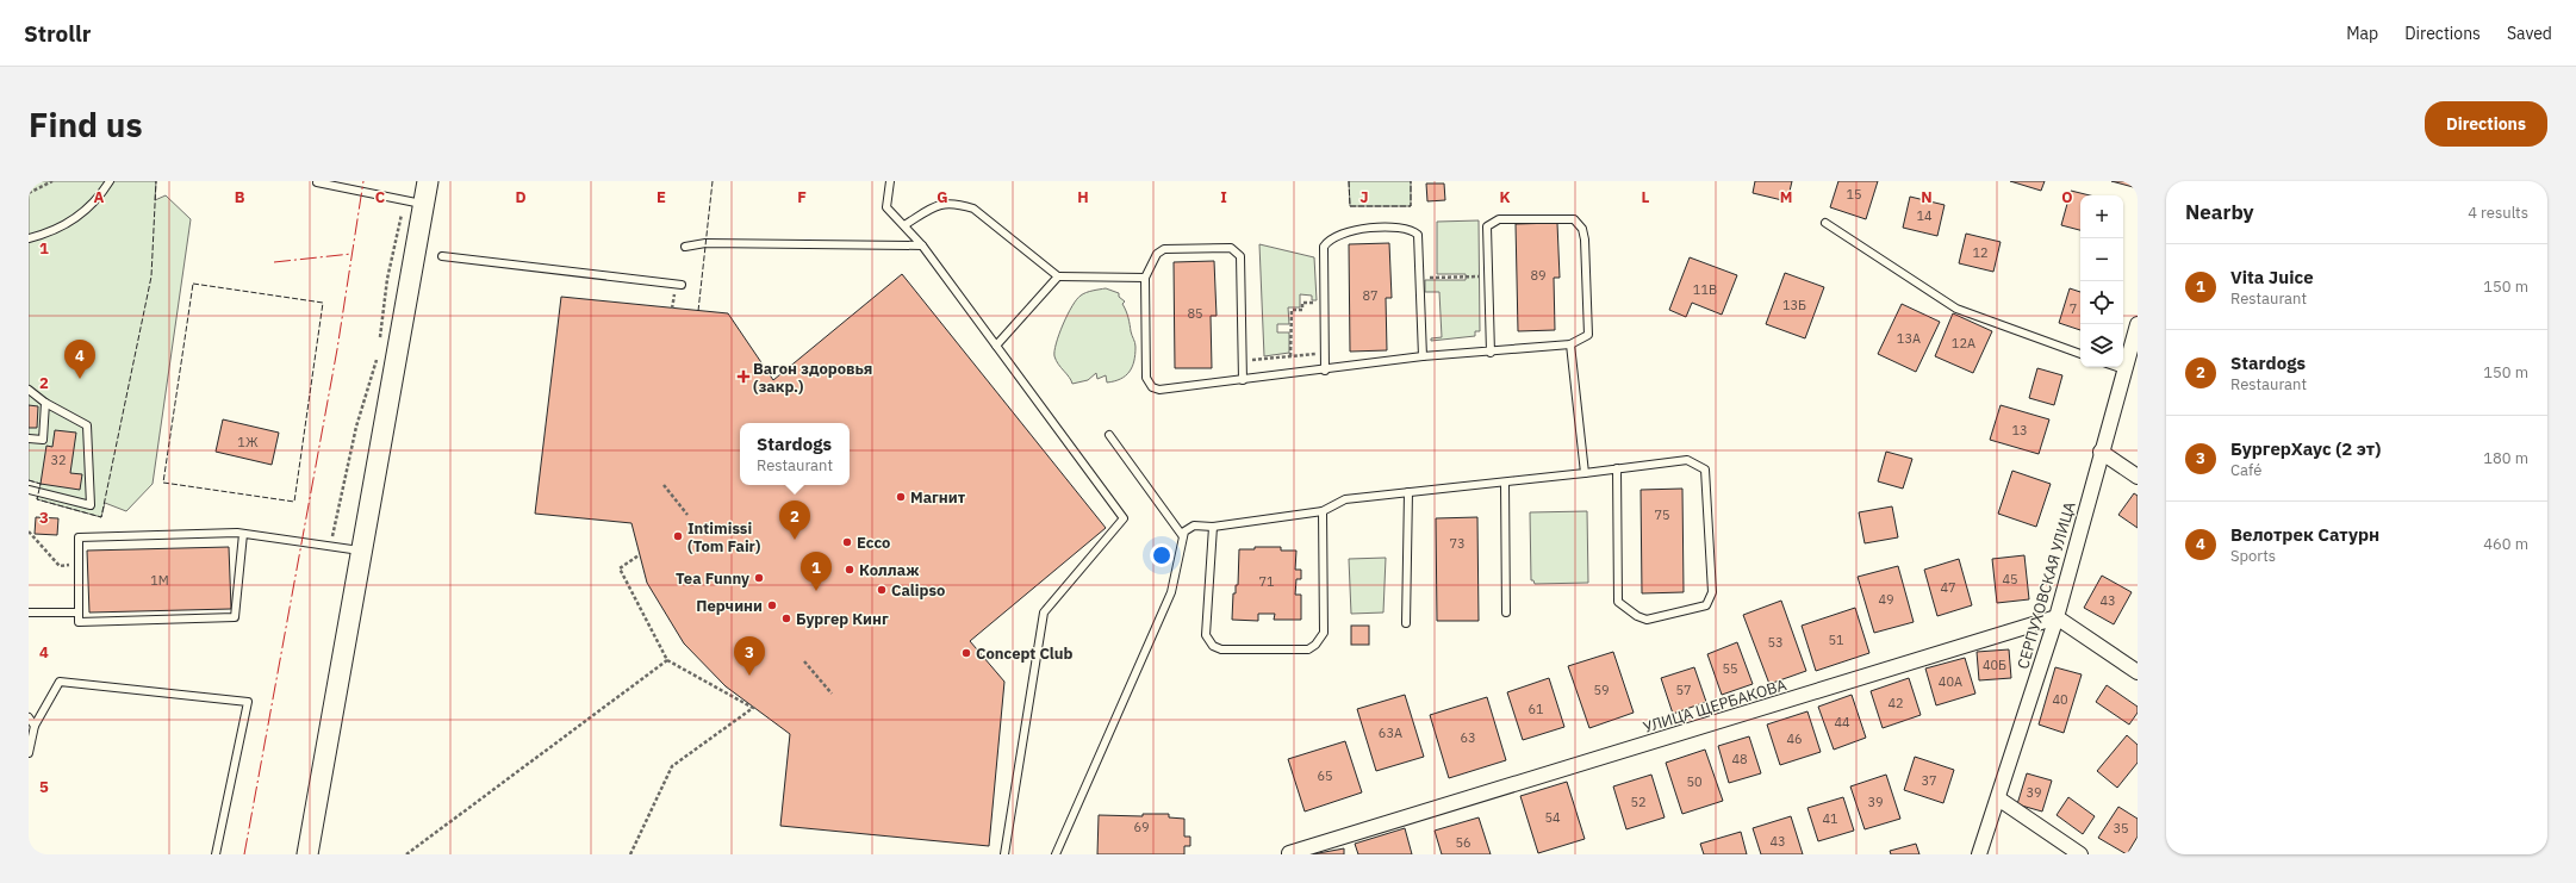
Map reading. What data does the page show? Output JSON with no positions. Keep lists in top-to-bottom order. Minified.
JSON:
{"streets":{"street":["СЕРПУХОВСКАЯ УЛИЦА","УЛИЦА ЩЕРБАКОВА"]},"crossings":[["СЕРПУХОВСКАЯ УЛИЦА","УЛИЦА ЩЕРБАКОВА"]],"places":{"health":["Вагон здоровья (закр.)"],"other":["Магнит","Intimissi (Tom Fair)","Ecco","Коллаж","Tea Funny","Calipso","Перчини","Бургер Кинг","Concept Club"]},"house_numbers":["15","14","12","89","11В","87","13Б","7","85","13А","12А","13","1Ж","32","75","73","45","1М","71","47","49","43","51","53","40Б","55","40А","59","57","40","42","61","44","63А","63","46","48","65","37","50","39","52","39","54","41","69","35","43","56"],"page":{"header":"Strollr","nav":["Map","Directions","Saved"],"buttons":"Directions","title":"Find us","heading":["Nearby","4 results"],"map_buttons":["+","−"],"list":[{"mark":"1","name":"Vita Juice","note":"Restaurant","value":"150 m"},{"mark":"2","name":"Stardogs","note":"Restaurant","value":"150 m"},{"mark":"3","name":"БургерХаус (2 эт)","note":"Café","value":"180 m"},{"mark":"4","name":"Велотрек Сатурн","note":"Sports","value":"460 m"}],"pins":["4","2","1","3"],"popup":["Stardogs","Restaurant"]},"grid":{"columns":["A","B","C","D","E","F","G","H","I","J","K","L","M","N","O"],"rows":["1","2","3","4","5"]}}
